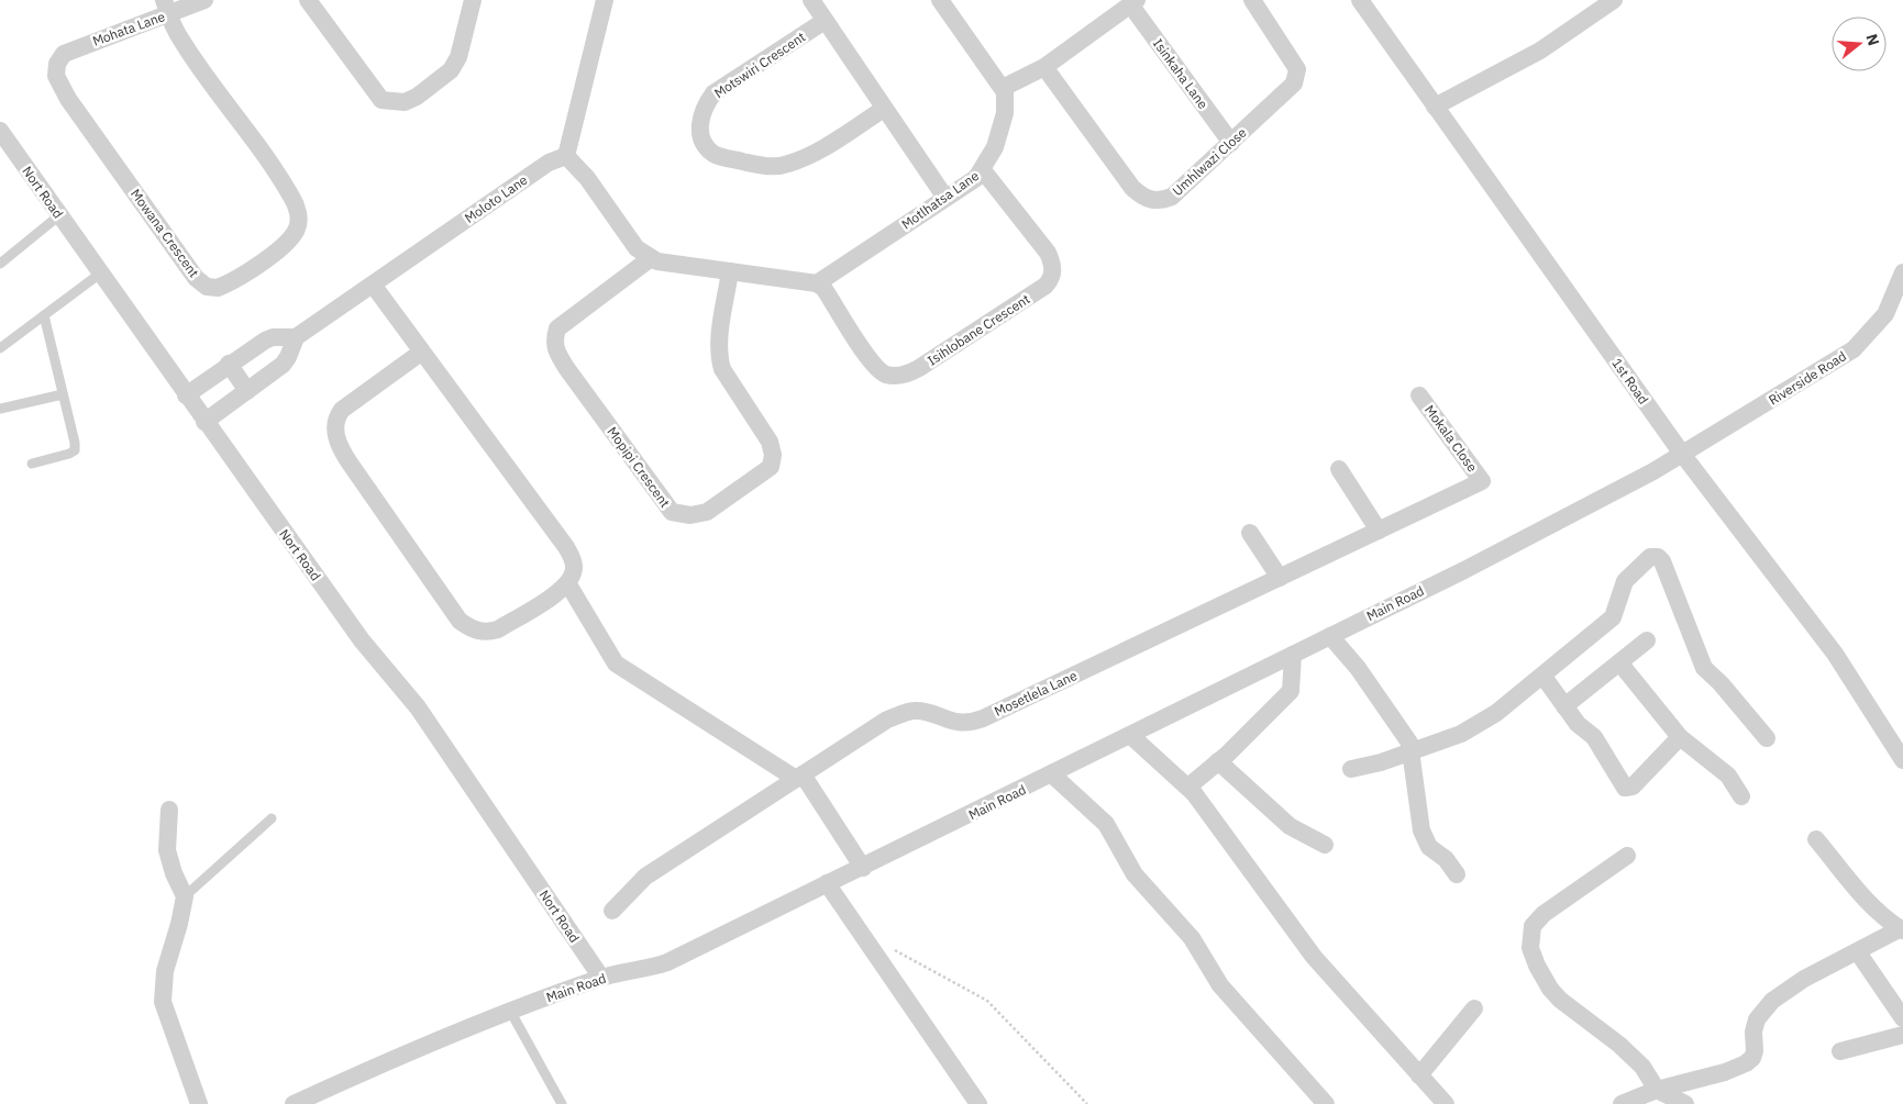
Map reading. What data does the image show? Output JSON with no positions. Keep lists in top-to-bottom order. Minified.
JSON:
{"streets":{"street":["Mohata Lane","Motswiri Crescent","Isinkaha Lane","Umhlwazi Close","Nort Road","Moloto Lane","Motlhatsa Lane","Mowana Crescent","Isihlobane Crescent","Riverside Road","1st Road","Mokala Close","Mopipi Crescent","Main Road","Mosetlela Lane"]},"crossings":[["Mohata Lane","Mowana Crescent"],["Isinkaha Lane","Umhlwazi Close"],["Nort Road","Main Road"],["Motlhatsa Lane","Isihlobane Crescent"],["Riverside Road","1st Road"],["Riverside Road","Main Road"],["1st Road","Main Road"],["Mokala Close","Mosetlela Lane"]],"north":"right"}
